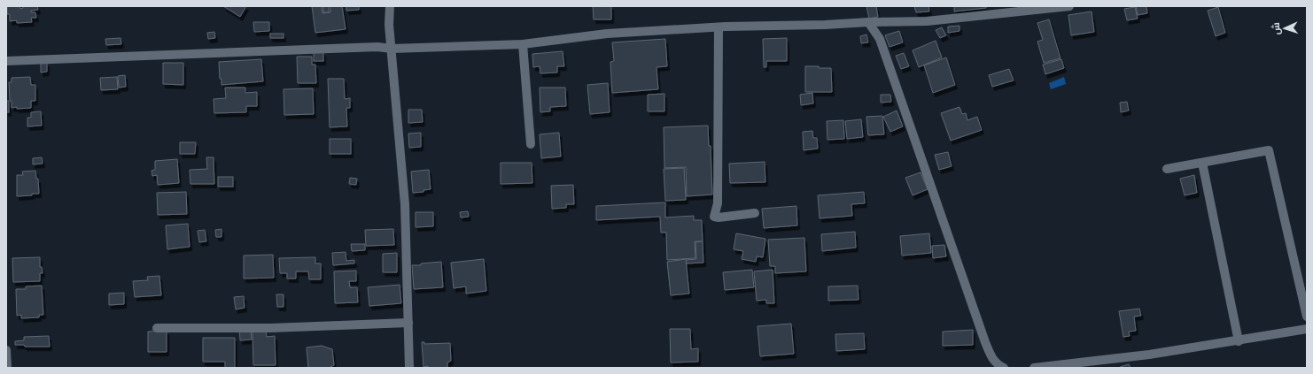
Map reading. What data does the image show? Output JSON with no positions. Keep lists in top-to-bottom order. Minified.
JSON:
{"north":"left"}
